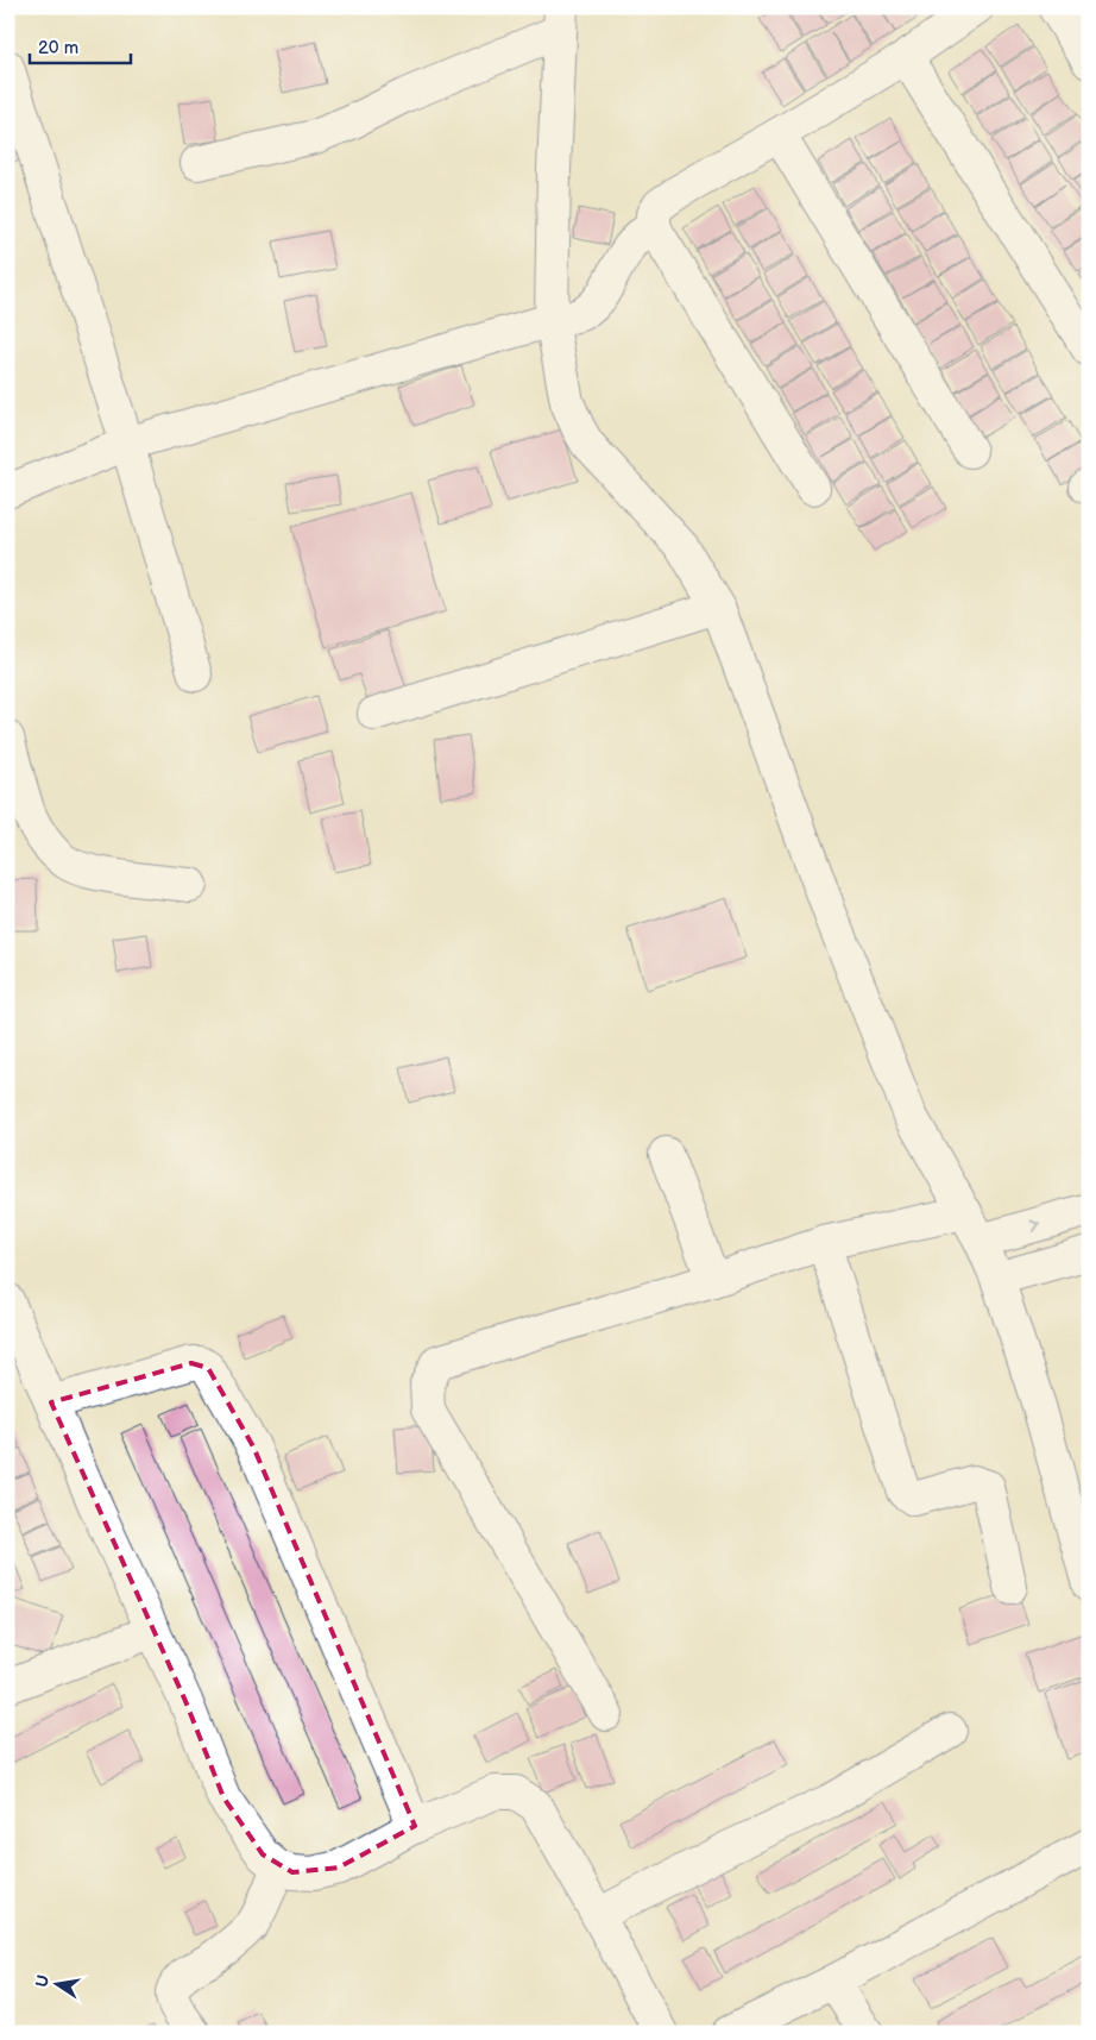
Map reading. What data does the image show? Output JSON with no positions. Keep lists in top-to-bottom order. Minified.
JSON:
{"scale_bar":"20 m","north":"left"}
